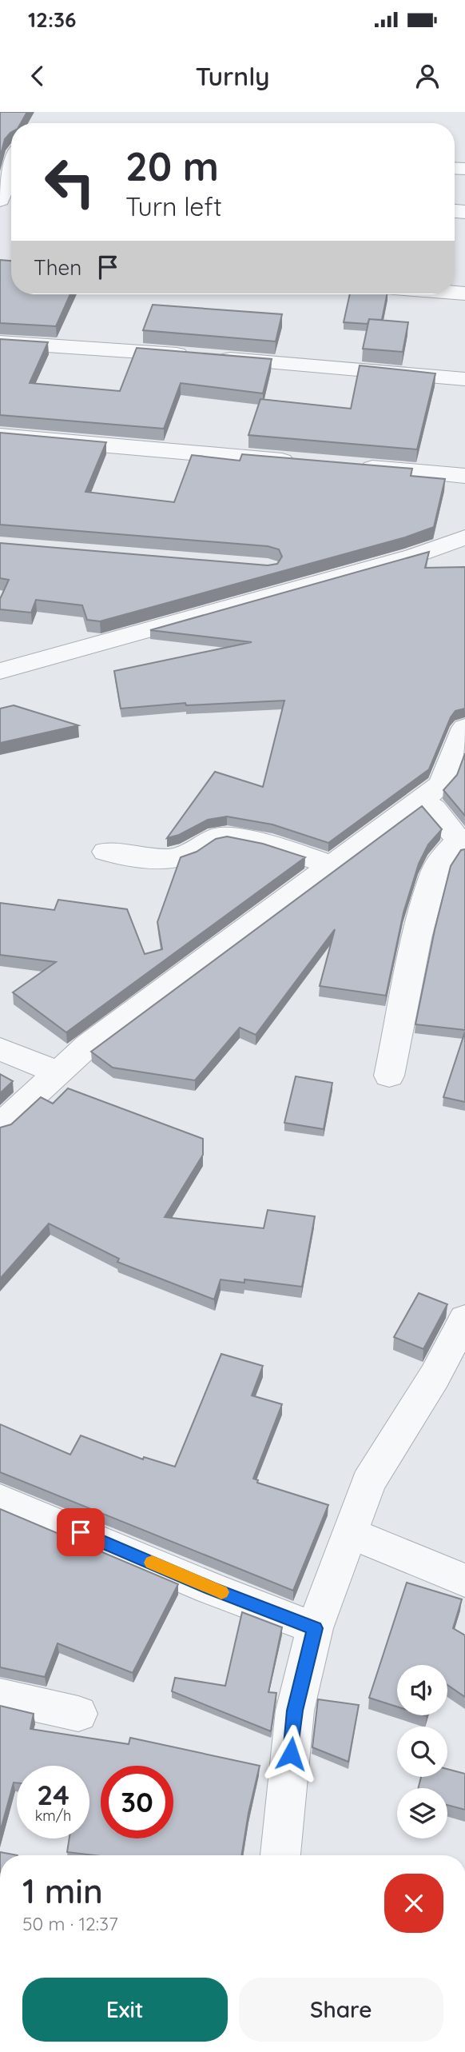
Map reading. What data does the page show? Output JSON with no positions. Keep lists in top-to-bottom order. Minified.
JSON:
{"page":{"status":"12:36","header":"Turnly","turn":["20 m","Turn left"],"then":"Then","speed":"24 km/h","limit":"30","heading":["1 min","50 m · 12:37"],"buttons":["Exit","Share"]}}
